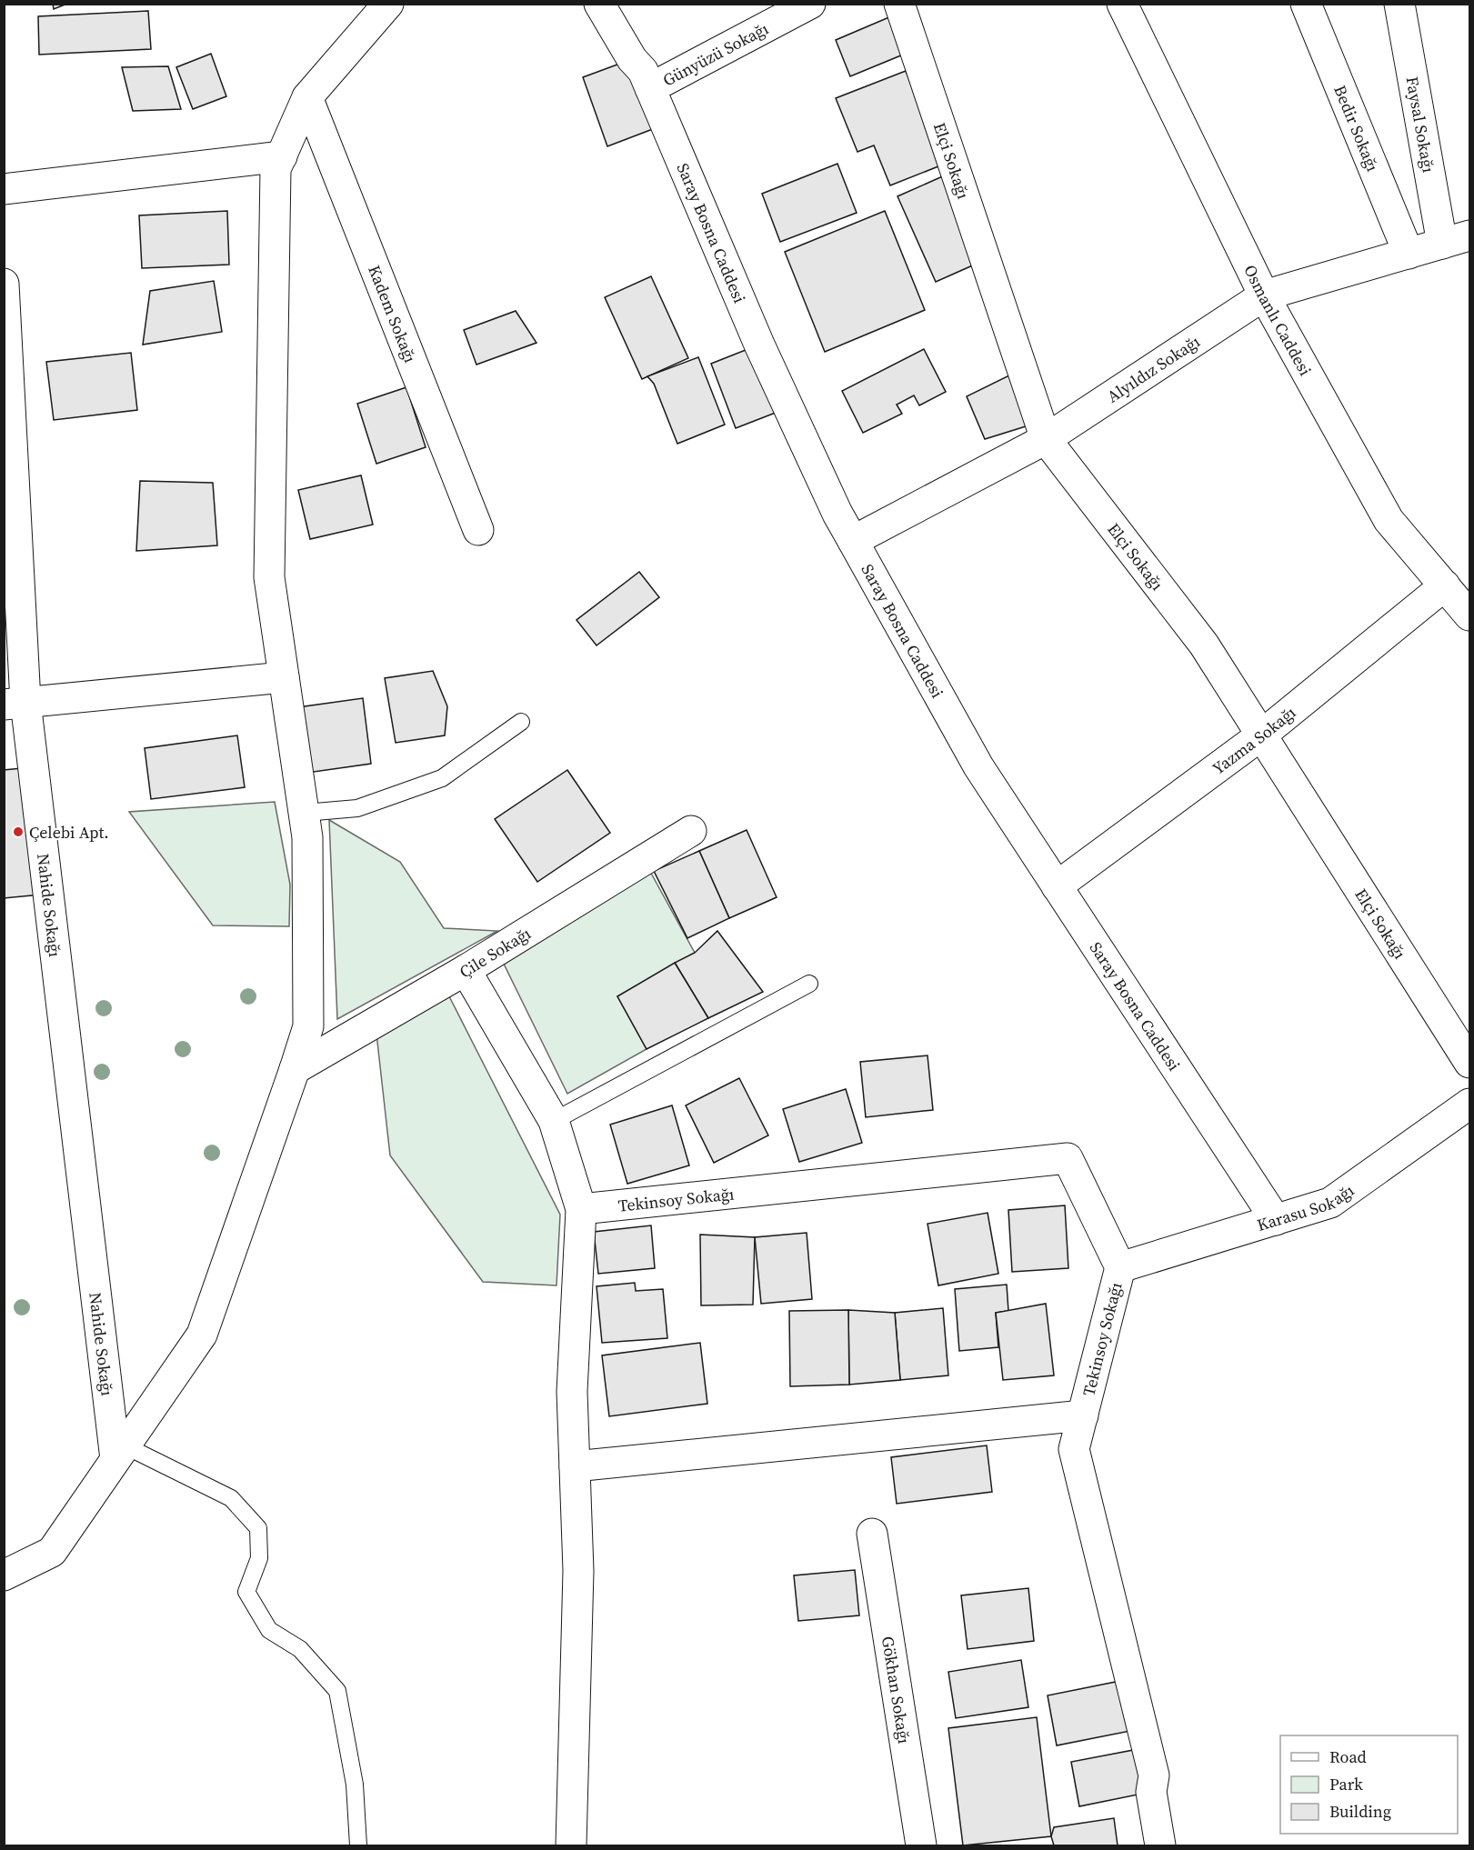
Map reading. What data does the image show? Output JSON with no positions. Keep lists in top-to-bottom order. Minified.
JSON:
{"streets":{"street":["Günyüzü Sokağı","Faysal Sokağı","Bedir Sokağı","Elçi Sokağı","Saray Bosna Caddesi","Kadem Sokağı","Osmanlı Caddesi","Alyıldız Sokağı","Yazma Sokağı","Nahide Sokağı","Çile Sokağı","Tekinsoy Sokağı","Karasu Sokağı","Gökhan Sokağı"]},"crossings":[["Günyüzü Sokağı","Saray Bosna Caddesi"],["Faysal Sokağı","Alyıldız Sokağı"],["Bedir Sokağı","Alyıldız Sokağı"],["Elçi Sokağı","Alyıldız Sokağı"],["Elçi Sokağı","Yazma Sokağı"],["Saray Bosna Caddesi","Alyıldız Sokağı"],["Saray Bosna Caddesi","Yazma Sokağı"],["Saray Bosna Caddesi","Karasu Sokağı"],["Osmanlı Caddesi","Alyıldız Sokağı"],["Osmanlı Caddesi","Yazma Sokağı"],["Tekinsoy Sokağı","Karasu Sokağı"]],"places":["Çelebi Apt."],"legend":["Road","Park","Building"]}
